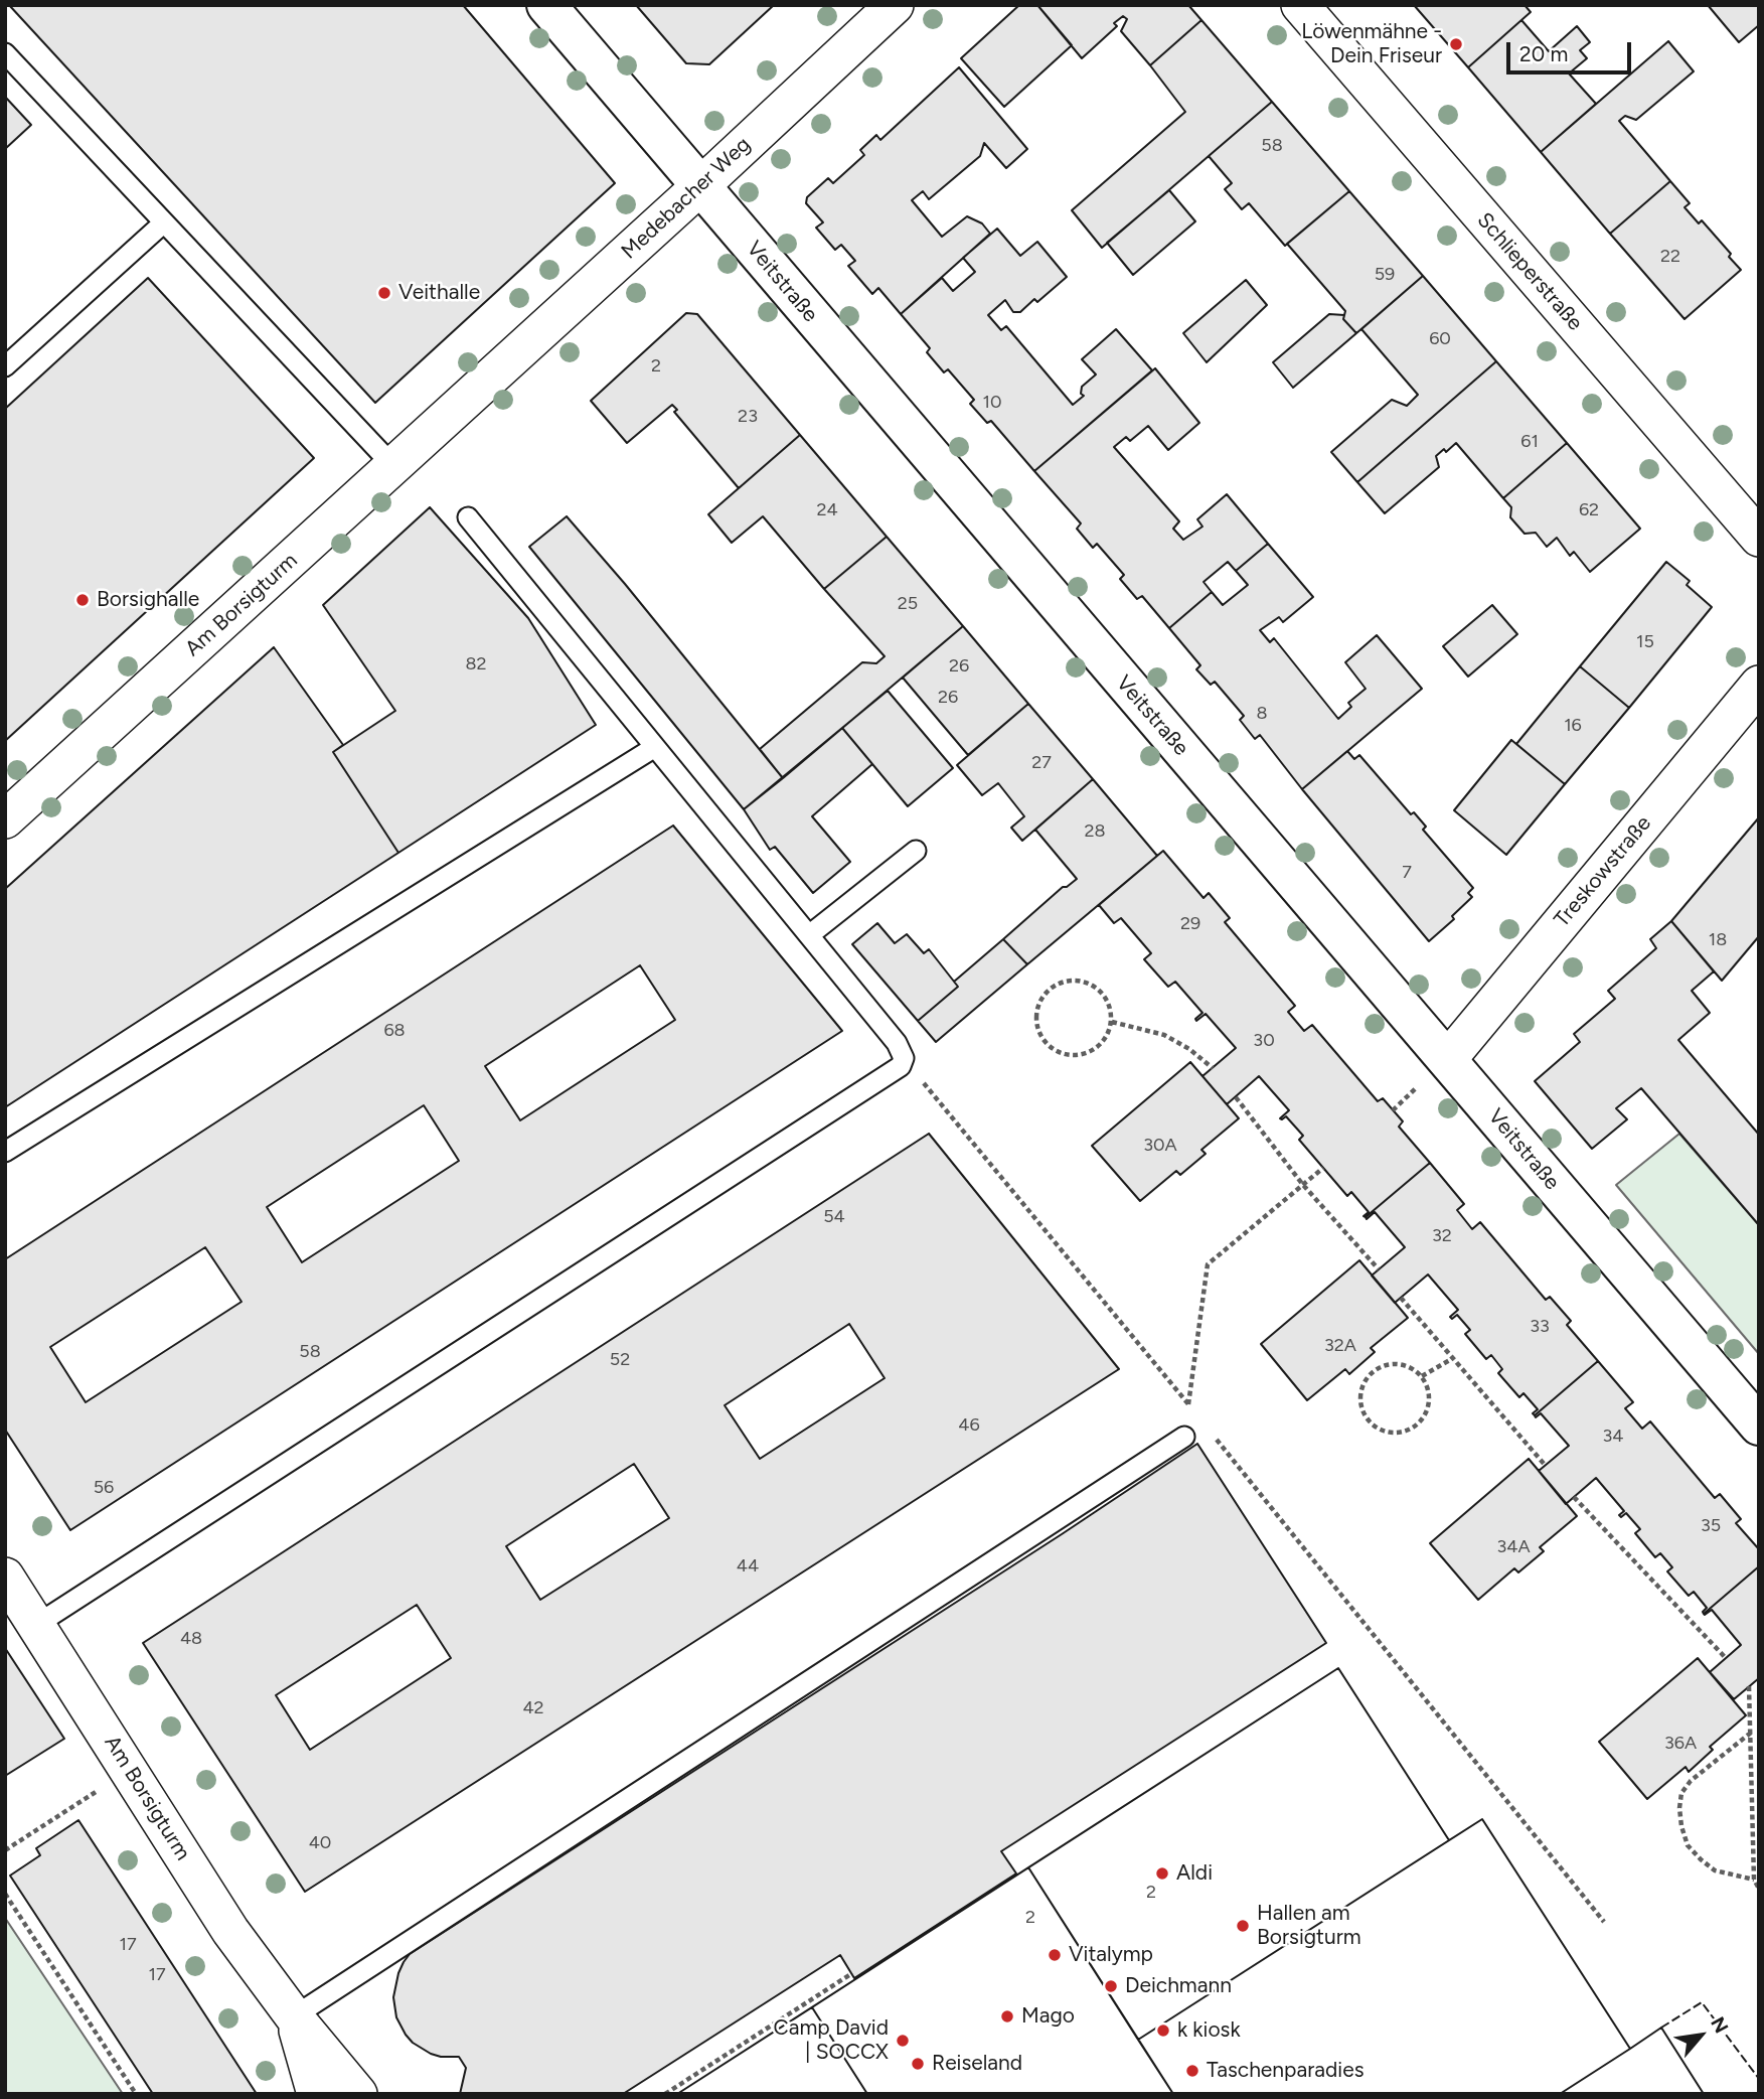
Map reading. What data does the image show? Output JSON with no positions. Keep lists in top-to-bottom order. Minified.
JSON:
{"streets":{"street":["Medebacher Weg","Schlieperstraße","Veitstraße","Am Borsigturm","Treskowstraße"]},"crossings":[["Medebacher Weg","Veitstraße"],["Medebacher Weg","Am Borsigturm"],["Veitstraße","Treskowstraße"]],"places":["Löwenmähne - Dein Friseur","Veithalle","Borsighalle","Aldi","Hallen am Borsigturm","Vitalymp","Deichmann","Mago","k kiosk","Camp David | SOCCX","Reiseland","Taschenparadies"],"house_numbers":["58","22","59","60","2","10","23","61","24","62","25","15","82","26","26","8","16","27","28","7","29","18","68","30","30A","54","32","33","32A","58","52","46","34","56","35","34A","44","48","42","36A","40","2","2","17","17"],"scale_bar":"20 m","north":"top right"}
